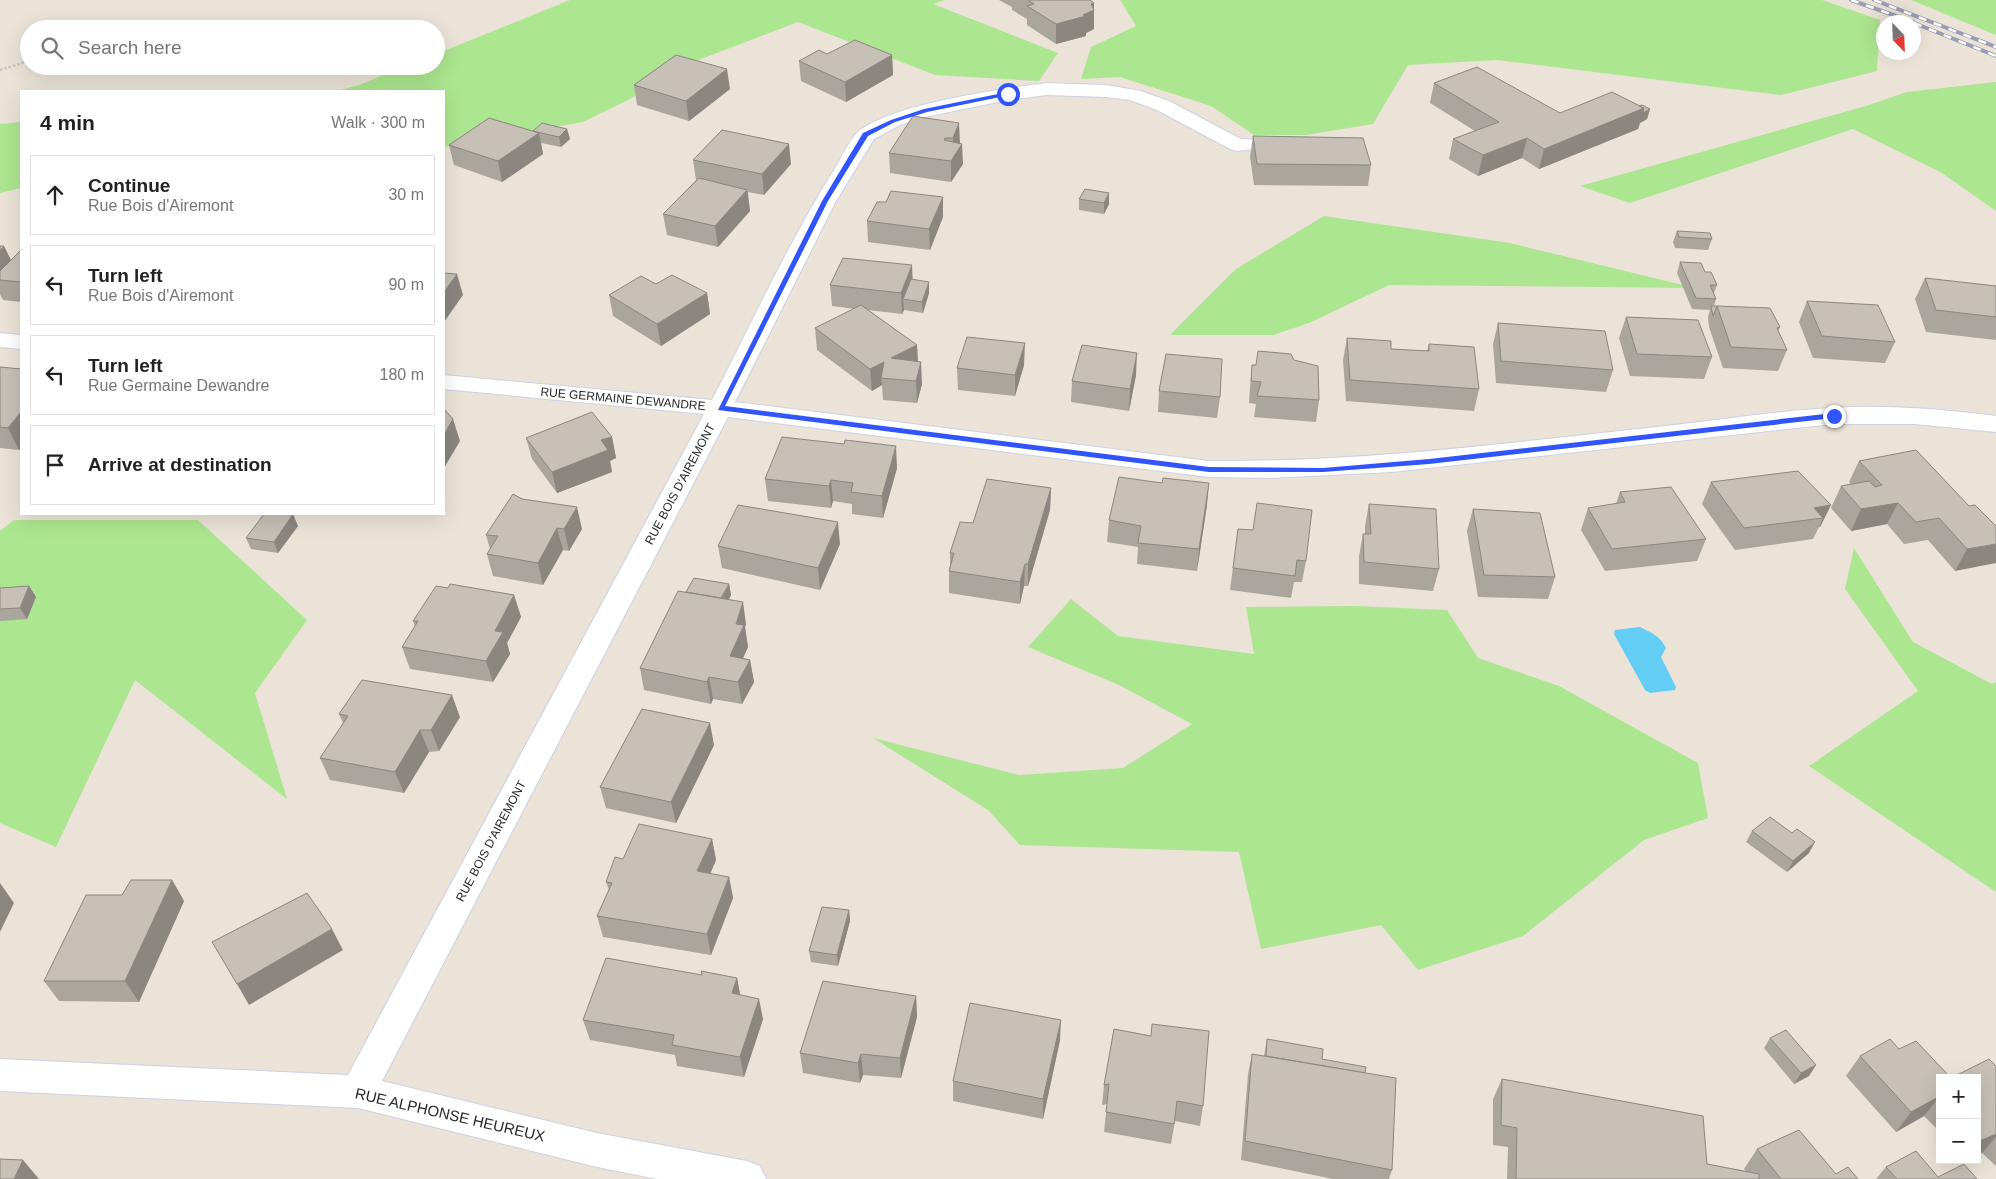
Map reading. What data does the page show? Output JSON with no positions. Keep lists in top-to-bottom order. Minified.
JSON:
{"streets":{"street":["RUE GERMAINE DEWANDRE","RUE BOIS D'AIREMONT","RUE ALPHONSE HEUREUX"]},"crossings":[["RUE GERMAINE DEWANDRE","RUE BOIS D'AIREMONT"],["RUE BOIS D'AIREMONT","RUE ALPHONSE HEUREUX"]],"north":"bottom right","page":{"search":"Search here","heading":["4 min","Walk · 300 m"],"list":[["Continue","Rue Bois d'Airemont","30 m"],["Turn left","Rue Bois d'Airemont","90 m"],["Turn left","Rue Germaine Dewandre","180 m"],"Arrive at destination"],"map_buttons":["+","−"]}}
